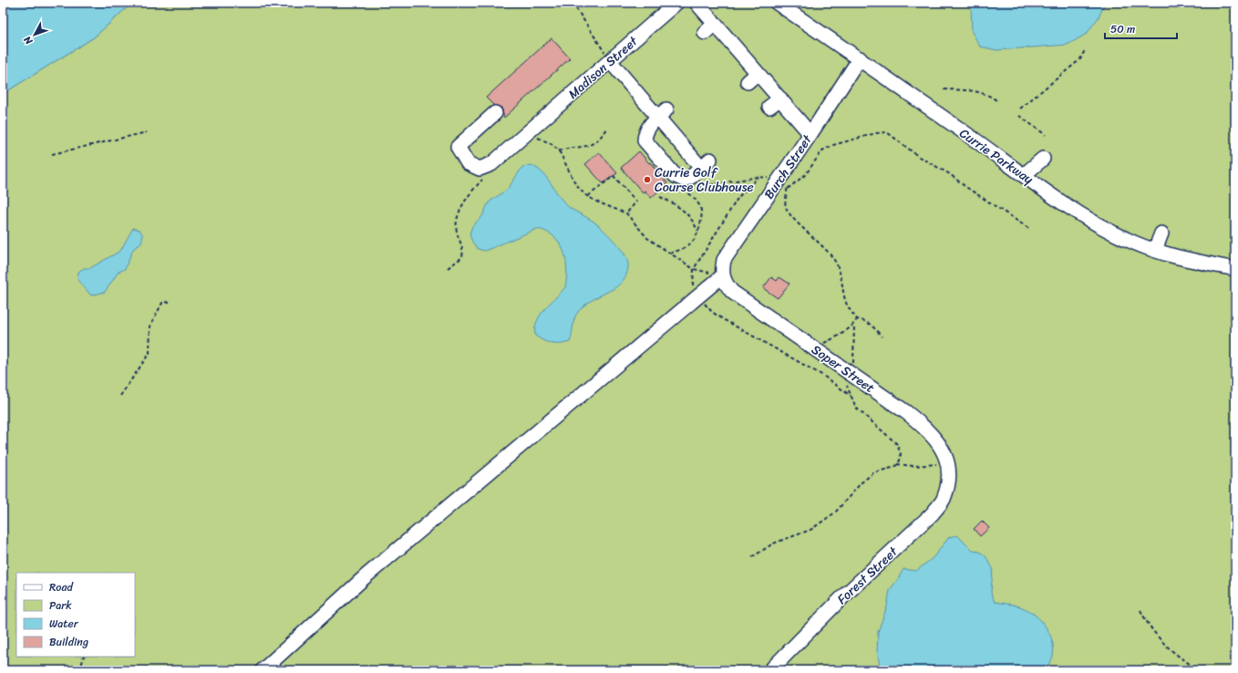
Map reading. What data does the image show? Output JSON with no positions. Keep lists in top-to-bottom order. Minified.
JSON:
{"streets":{"street":["Madison Street","Currie Parkway","Burch Street","Soper Street","Forest Street"]},"crossings":[["Currie Parkway","Burch Street"],["Burch Street","Soper Street"],["Soper Street","Forest Street"]],"places":["Currie Golf Course Clubhouse"],"legend":["Road","Park","Water","Building"],"scale_bar":"50 m","north":"bottom left"}
